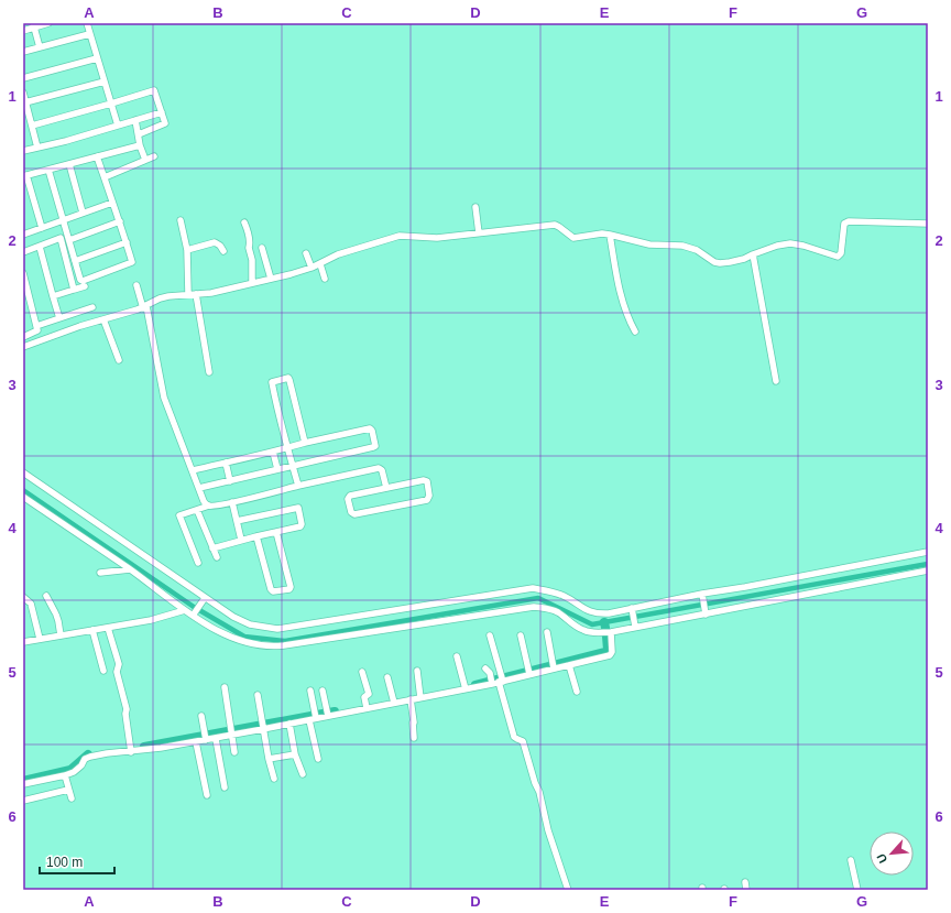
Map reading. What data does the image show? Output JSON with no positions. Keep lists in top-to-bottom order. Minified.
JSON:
{"scale_bar":"100 m","north":"bottom left","grid":{"columns":["A","B","C","D","E","F","G"],"rows":["1","2","3","4","5","6"]}}
